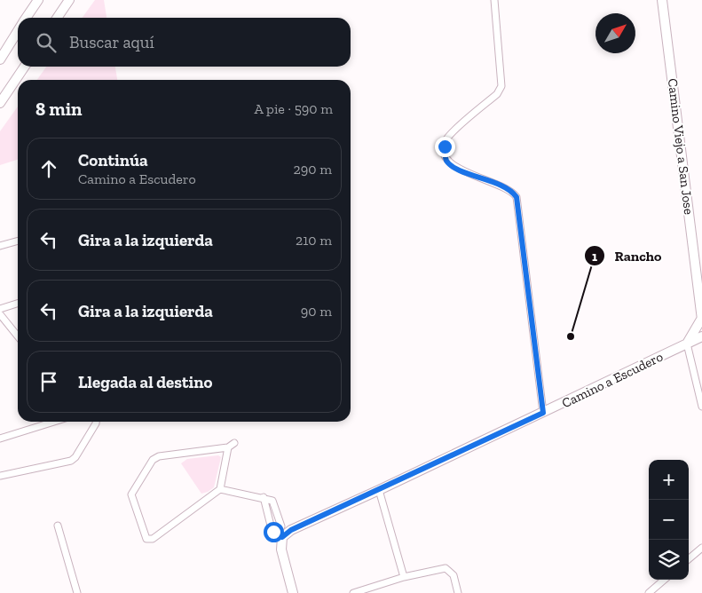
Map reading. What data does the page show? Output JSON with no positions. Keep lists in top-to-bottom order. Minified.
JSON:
{"streets":{"street":["Camino Viejo a San Jose","Camino a Escudero"]},"places":["Rancho"],"north":"top right","page":{"search":"Buscar aquí","heading":["8 min","A pie · 590 m"],"list":[["Continúa","Camino a Escudero","290 m"],["Gira a la izquierda","210 m"],["Gira a la izquierda","90 m"],"Llegada al destino"],"map_buttons":["+","−"]}}
